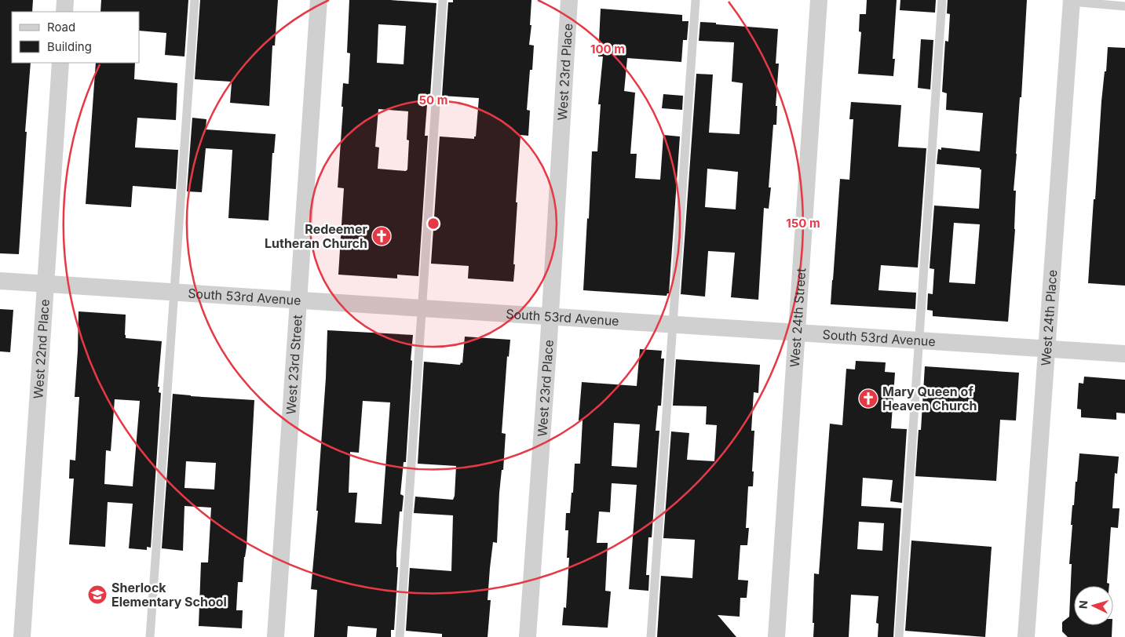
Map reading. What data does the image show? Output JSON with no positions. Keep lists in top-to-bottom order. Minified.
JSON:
{"streets":{"street":["West 23rd Place","South 53rd Avenue","West 24th Street","West 24th Place","West 22nd Place","West 23rd Street"]},"crossings":[["West 23rd Place","South 53rd Avenue"],["South 53rd Avenue","West 24th Street"],["South 53rd Avenue","West 24th Place"],["South 53rd Avenue","West 22nd Place"],["South 53rd Avenue","West 23rd Street"]],"places":{"church":["Redeemer Lutheran Church","Mary Queen of Heaven Church"],"school or university":["Sherlock Elementary School"]},"legend":["Road","Building"],"north":"left","rings":["100 m","50 m","150 m"]}
